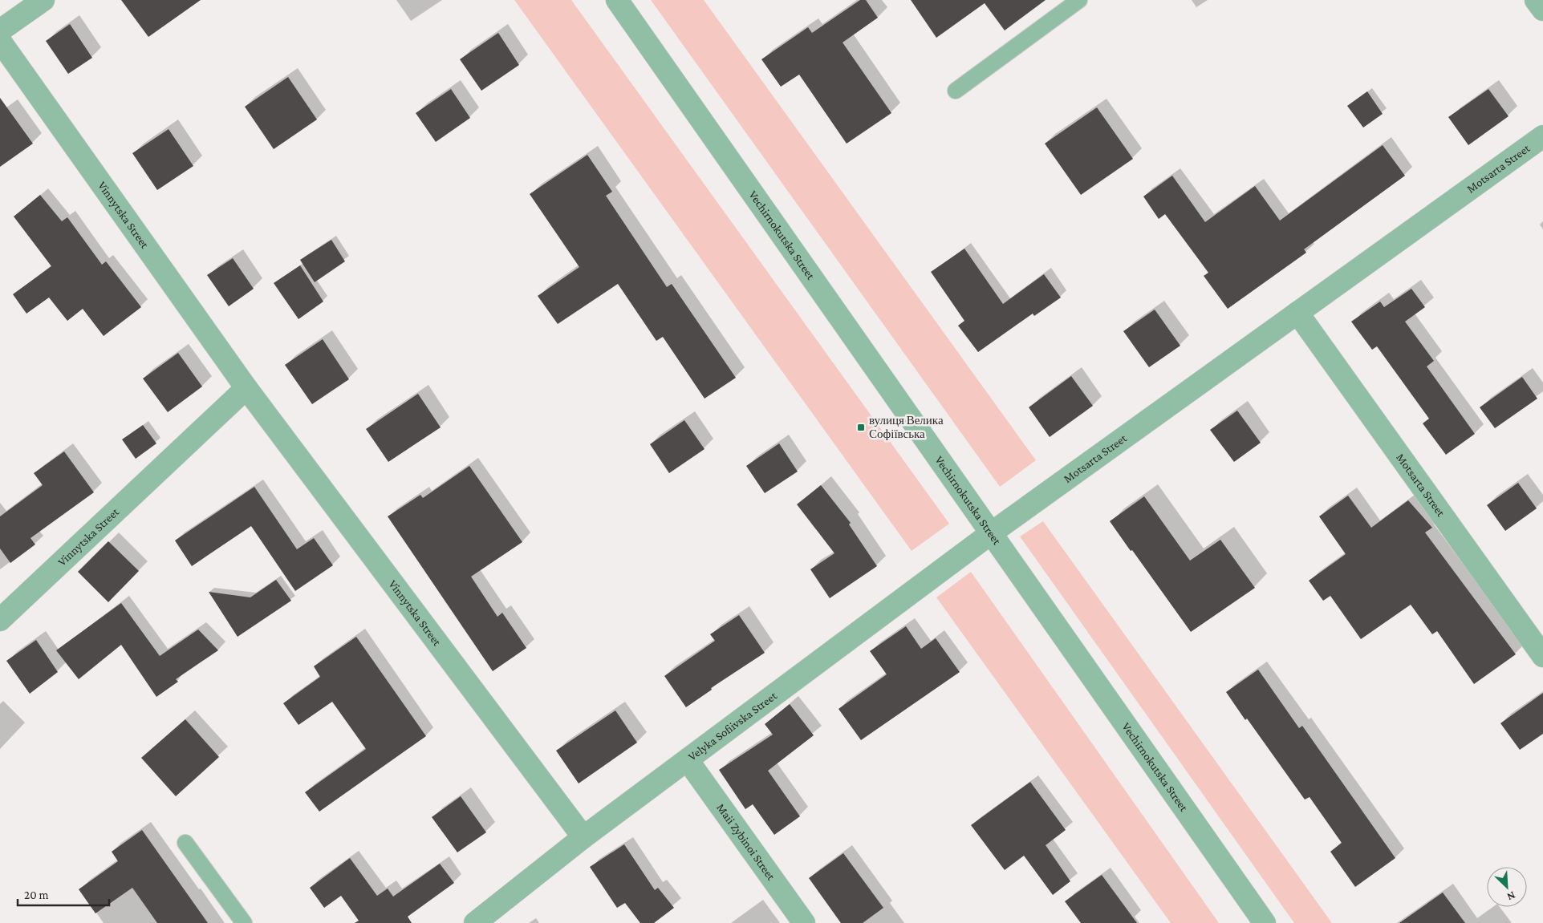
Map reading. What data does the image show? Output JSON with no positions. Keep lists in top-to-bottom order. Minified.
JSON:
{"streets":{"street":["Motsarta Street","Vinnytska Street","Vechirnokutska Street","Velyka Sofiivska Street","Maii Zybinoi Street"]},"crossings":[["Motsarta Street","Vechirnokutska Street"],["Motsarta Street","Velyka Sofiivska Street"],["Vinnytska Street","Velyka Sofiivska Street"],["Vechirnokutska Street","Velyka Sofiivska Street"],["Velyka Sofiivska Street","Maii Zybinoi Street"]],"places":{"transit":["вулиця Велика Софіївська"]},"scale_bar":"20 m","north":"bottom right"}
